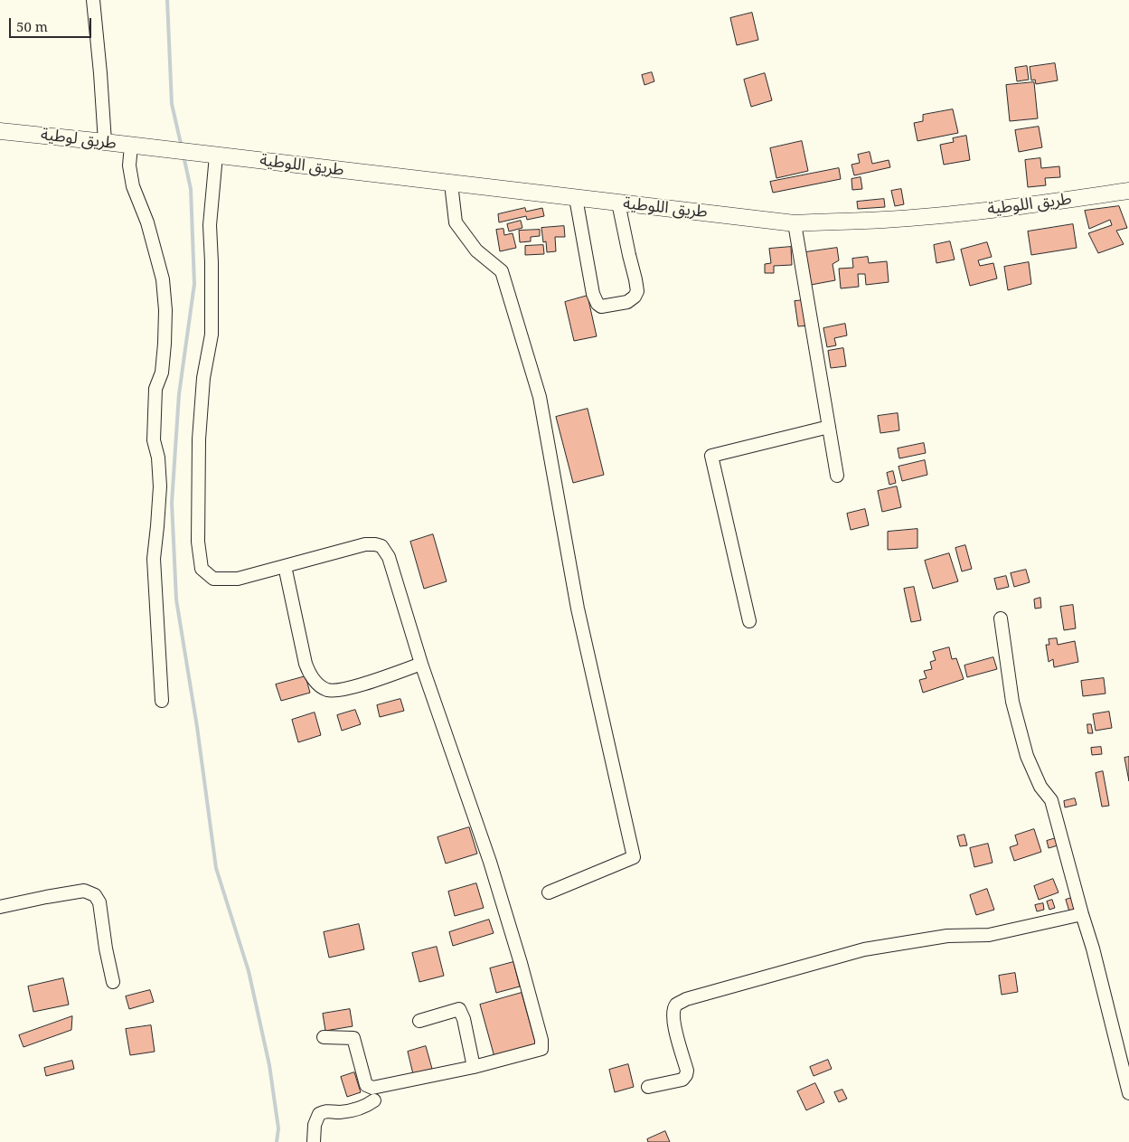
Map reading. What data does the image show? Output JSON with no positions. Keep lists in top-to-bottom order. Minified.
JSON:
{"streets":{"main road":["طريق لوطية","طريق اللوطية"]},"crossings":[["طريق لوطية","طريق اللوطية"]],"scale_bar":"50 m"}
